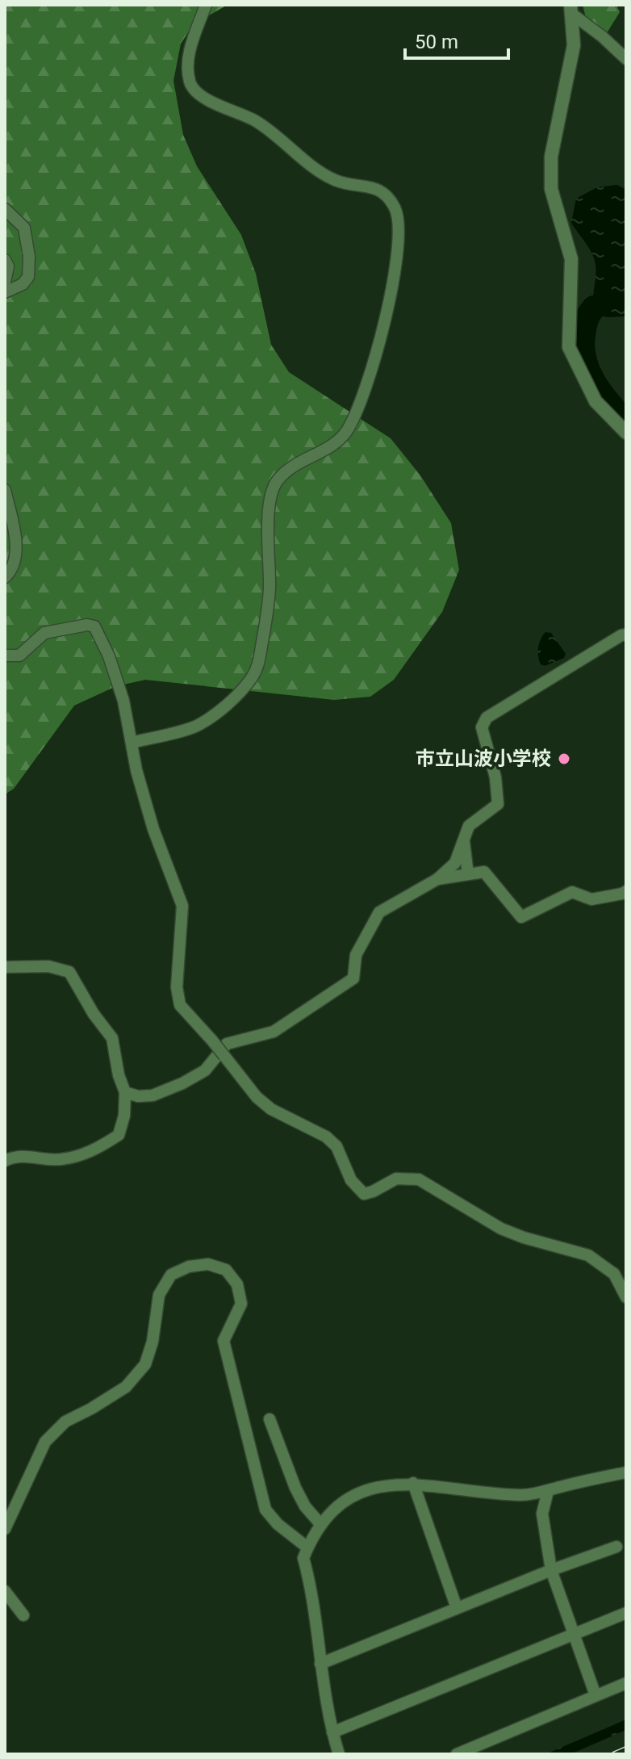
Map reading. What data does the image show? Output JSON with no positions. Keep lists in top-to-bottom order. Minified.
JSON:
{"places":["市立山波小学校"],"scale_bar":"50 m"}
